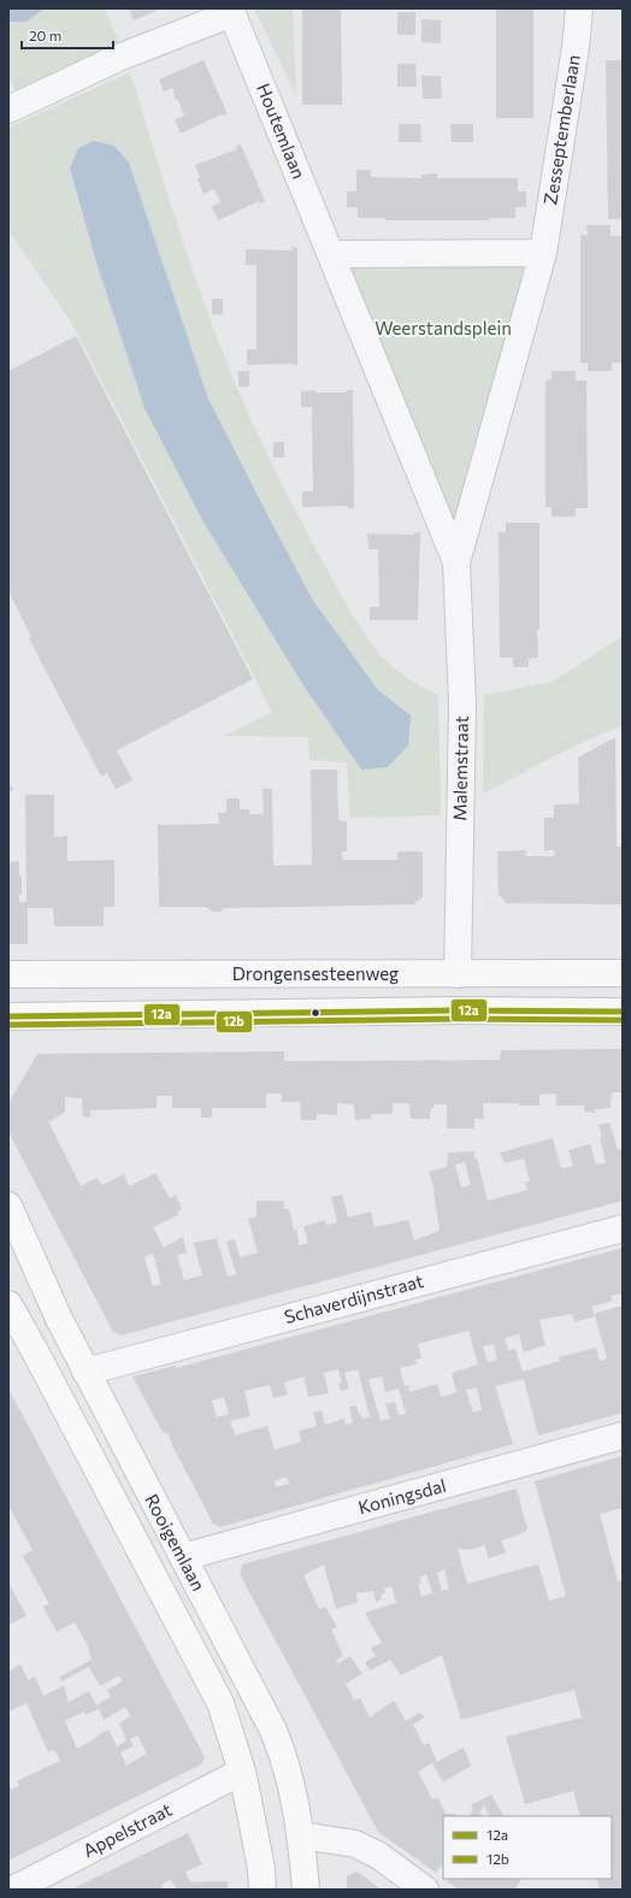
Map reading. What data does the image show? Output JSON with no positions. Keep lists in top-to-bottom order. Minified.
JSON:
{"streets":{"main road":["Drongensesteenweg","Rooigemlaan"],"street":["Zesseptemberlaan","Houtemlaan","Malemstraat","Schaverdijnstraat","Koningsdal","Appelstraat"]},"crossings":[["Malemstraat","Drongensesteenweg"],["Schaverdijnstraat","Rooigemlaan"],["Koningsdal","Rooigemlaan"],["Rooigemlaan","Appelstraat"]],"parks":["Weerstandsplein"],"lines":["transit line 12a","transit line 12b"],"legend":["12a","12b"],"scale_bar":"20 m"}
